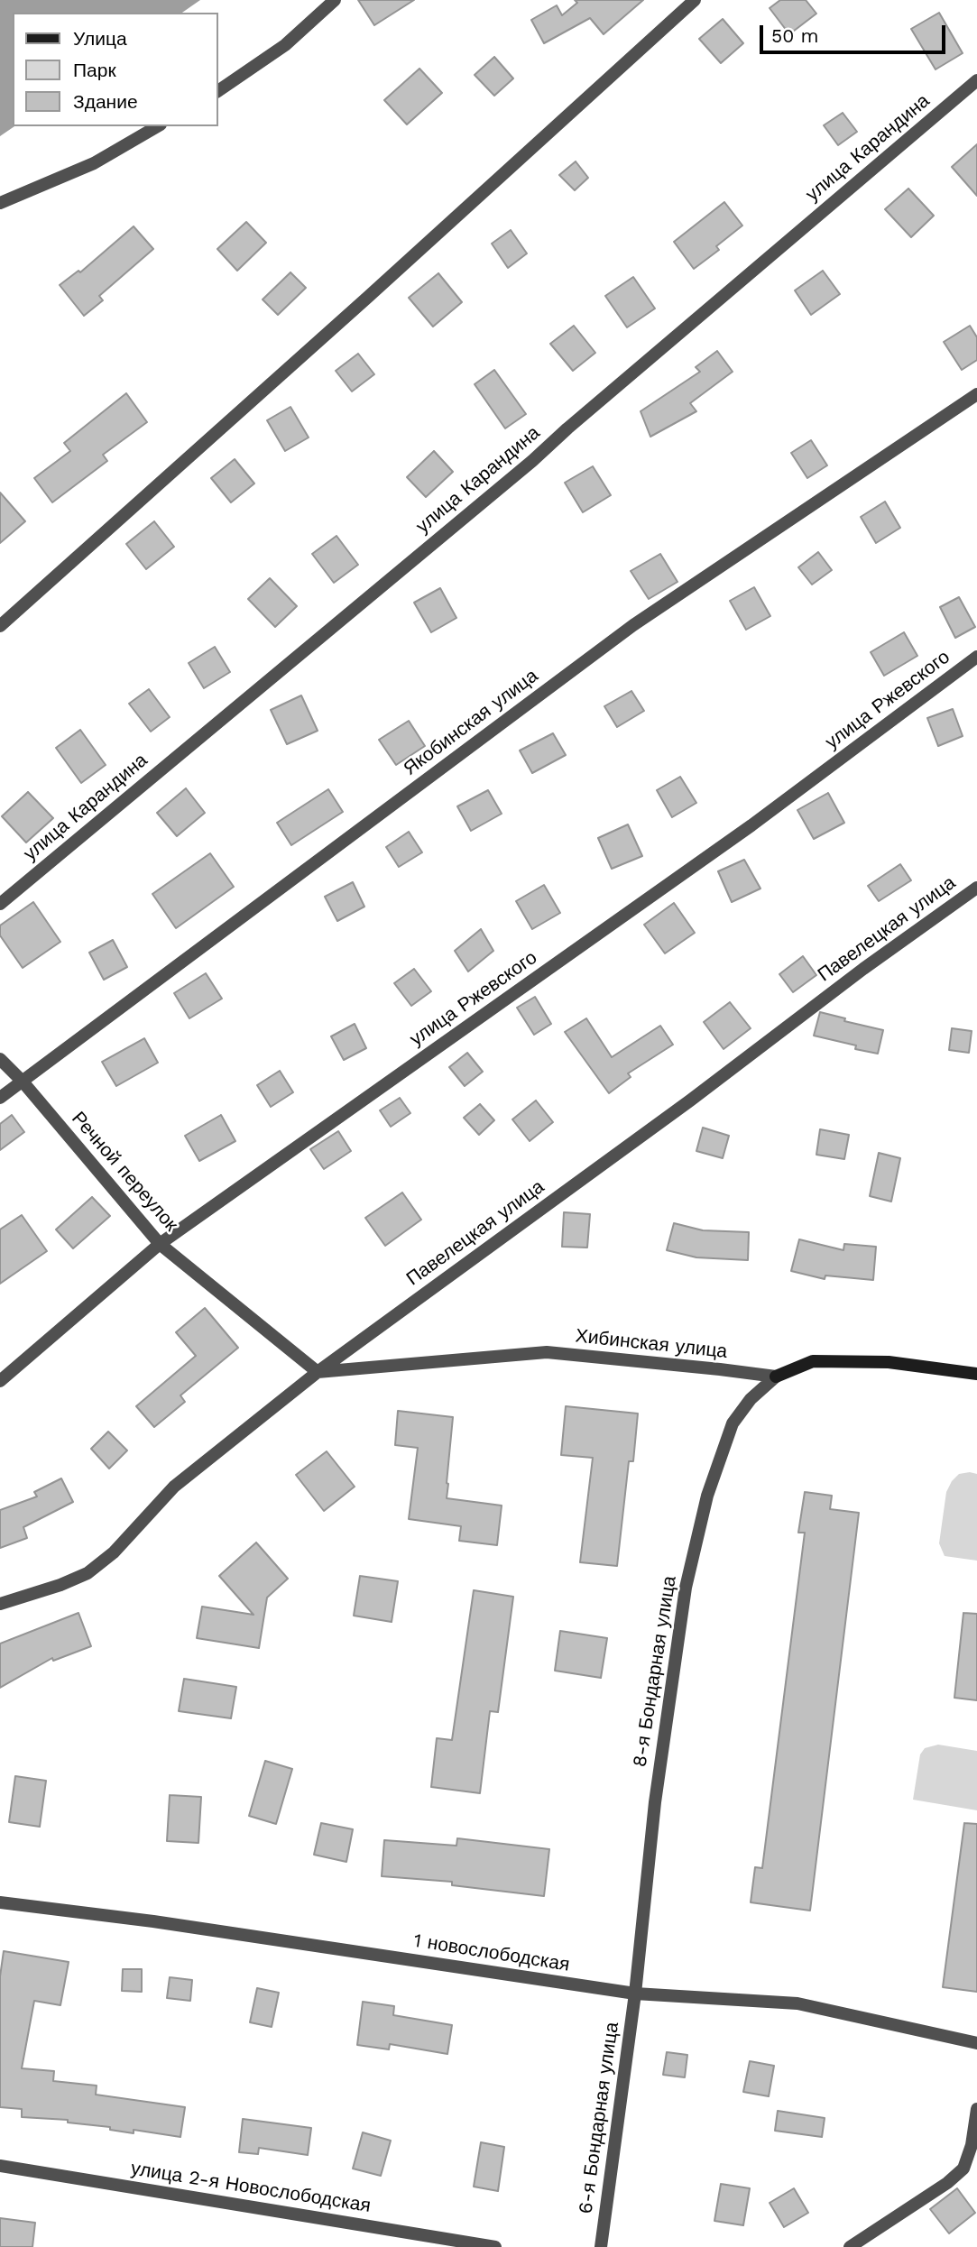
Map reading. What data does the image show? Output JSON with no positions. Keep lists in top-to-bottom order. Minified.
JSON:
{"streets":{"street":["улица Карандина","улица Ржевского","Якобинская улица","Павелецкая улица","Речной переулок","Хибинская улица","8-я Бондарная улица","1 новослободская","6-я Бондарная улица","улица 2-я Новослободская"]},"crossings":[["улица Ржевского","Речной переулок"],["Якобинская улица","Речной переулок"],["Павелецкая улица","Речной переулок"],["Павелецкая улица","Хибинская улица"],["Речной переулок","Хибинская улица"],["Хибинская улица","8-я Бондарная улица"],["8-я Бондарная улица","1 новослободская"],["8-я Бондарная улица","6-я Бондарная улица"],["1 новослободская","6-я Бондарная улица"]],"legend":["Улица","Парк","Здание"],"scale_bar":"50 m"}
